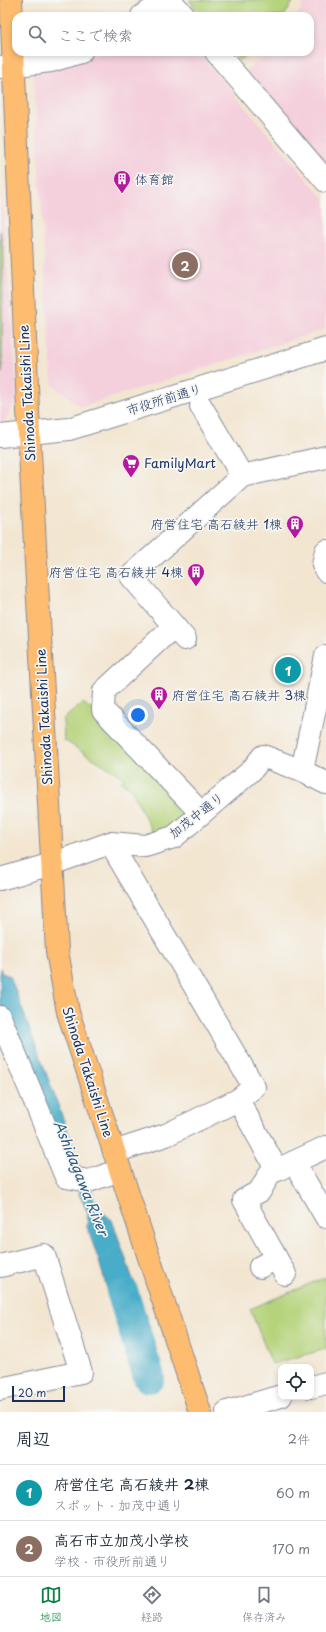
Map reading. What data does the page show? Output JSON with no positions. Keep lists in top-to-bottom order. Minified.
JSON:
{"streets":{"main road":["Shinoda Takaishi Line"],"street":["市役所前通り","加茂中通り"]},"crossings":[["Shinoda Takaishi Line","市役所前通り"],["Shinoda Takaishi Line","加茂中通り"]],"water":["Ashidagawa River"],"places":{"building":["体育館","府営住宅 高石綾井 1棟","府営住宅 高石綾井 4棟","府営住宅 高石綾井 3棟"],"supermarket":["FamilyMart"]},"scale_bar":"20 m","page":{"search":"ここで検索","pins":["2","1"],"scale":"20 m","heading":["周辺","2件"],"list":[{"mark":"1","name":"府営住宅 高石綾井 2棟","note":"スポット · 加茂中通り","value":"60 m"},{"mark":"2","name":"高石市立加茂小学校","note":"学校 · 市役所前通り","value":"170 m"}],"nav":["地図","経路","保存済み"]}}
